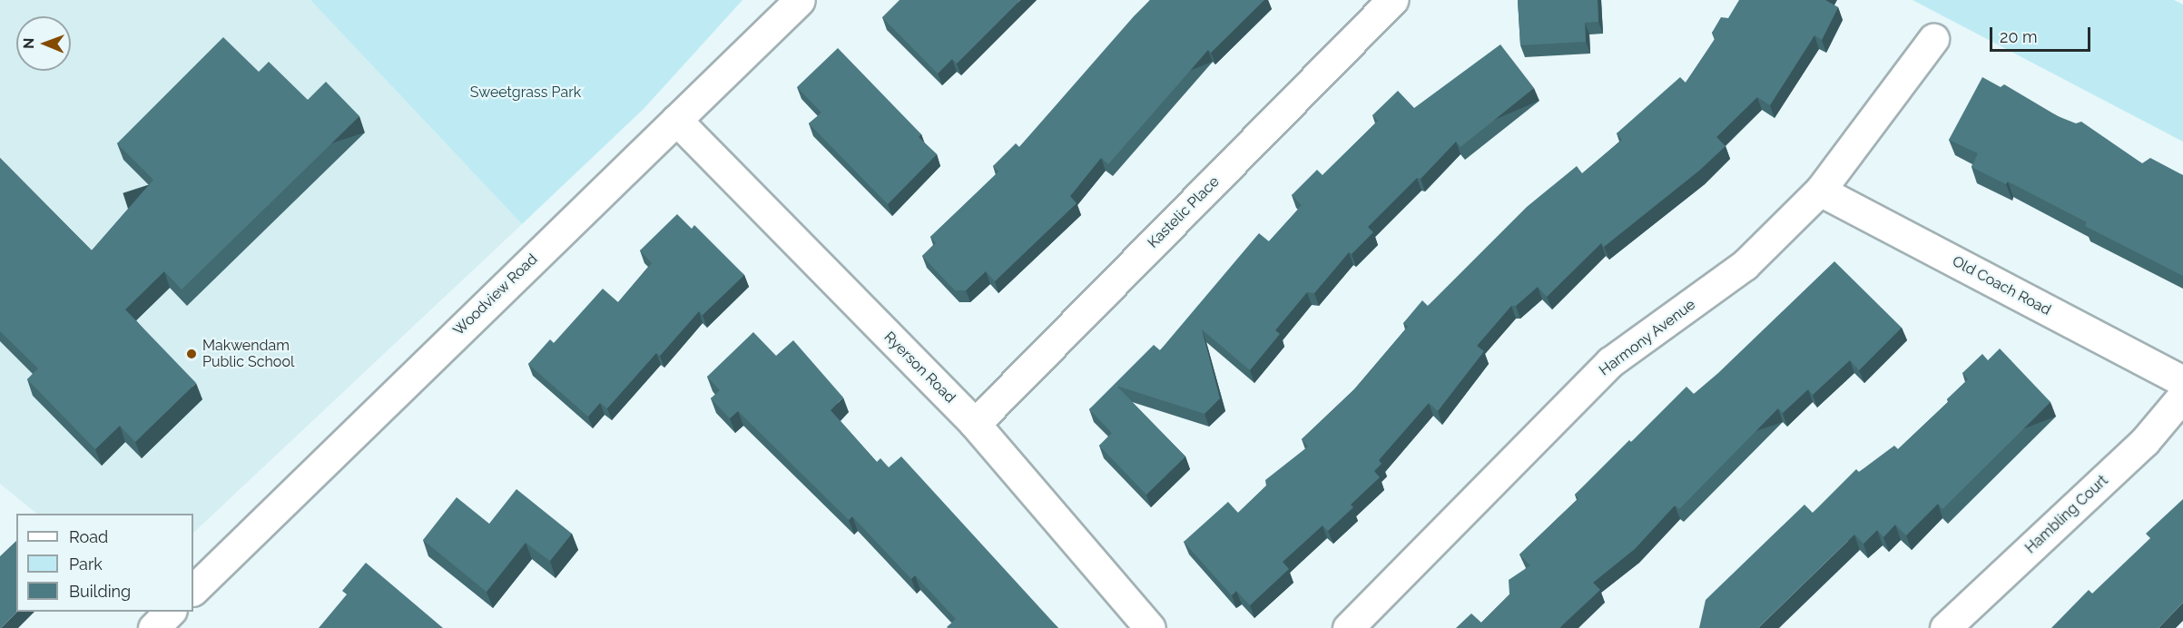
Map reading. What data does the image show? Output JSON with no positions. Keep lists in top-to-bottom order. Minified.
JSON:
{"streets":{"street":["Kastelic Place","Old Coach Road","Woodview Road","Harmony Avenue","Ryerson Road","Hambling Court"]},"crossings":[["Kastelic Place","Ryerson Road"],["Old Coach Road","Harmony Avenue"],["Woodview Road","Ryerson Road"]],"parks":["Sweetgrass Park"],"places":["Makwendam Public School"],"legend":["Road","Park","Building"],"scale_bar":"20 m","north":"left"}
